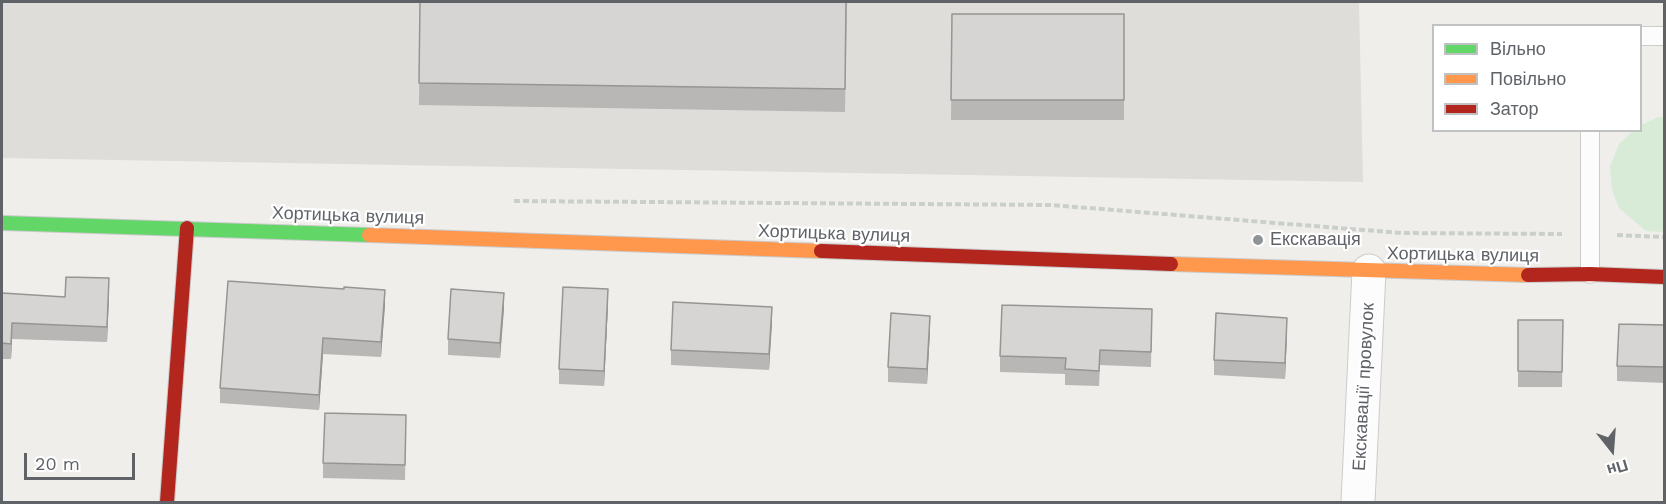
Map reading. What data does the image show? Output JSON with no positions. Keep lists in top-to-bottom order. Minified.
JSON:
{"streets":{"street":["Хортицька вулиця","Екскавації провулок"]},"crossings":[["Хортицька вулиця","Екскавації провулок"]],"places":["Екскавація"],"legend":["Вільно","Повільно","Затор"],"scale_bar":"20 m","north":"bottom"}
